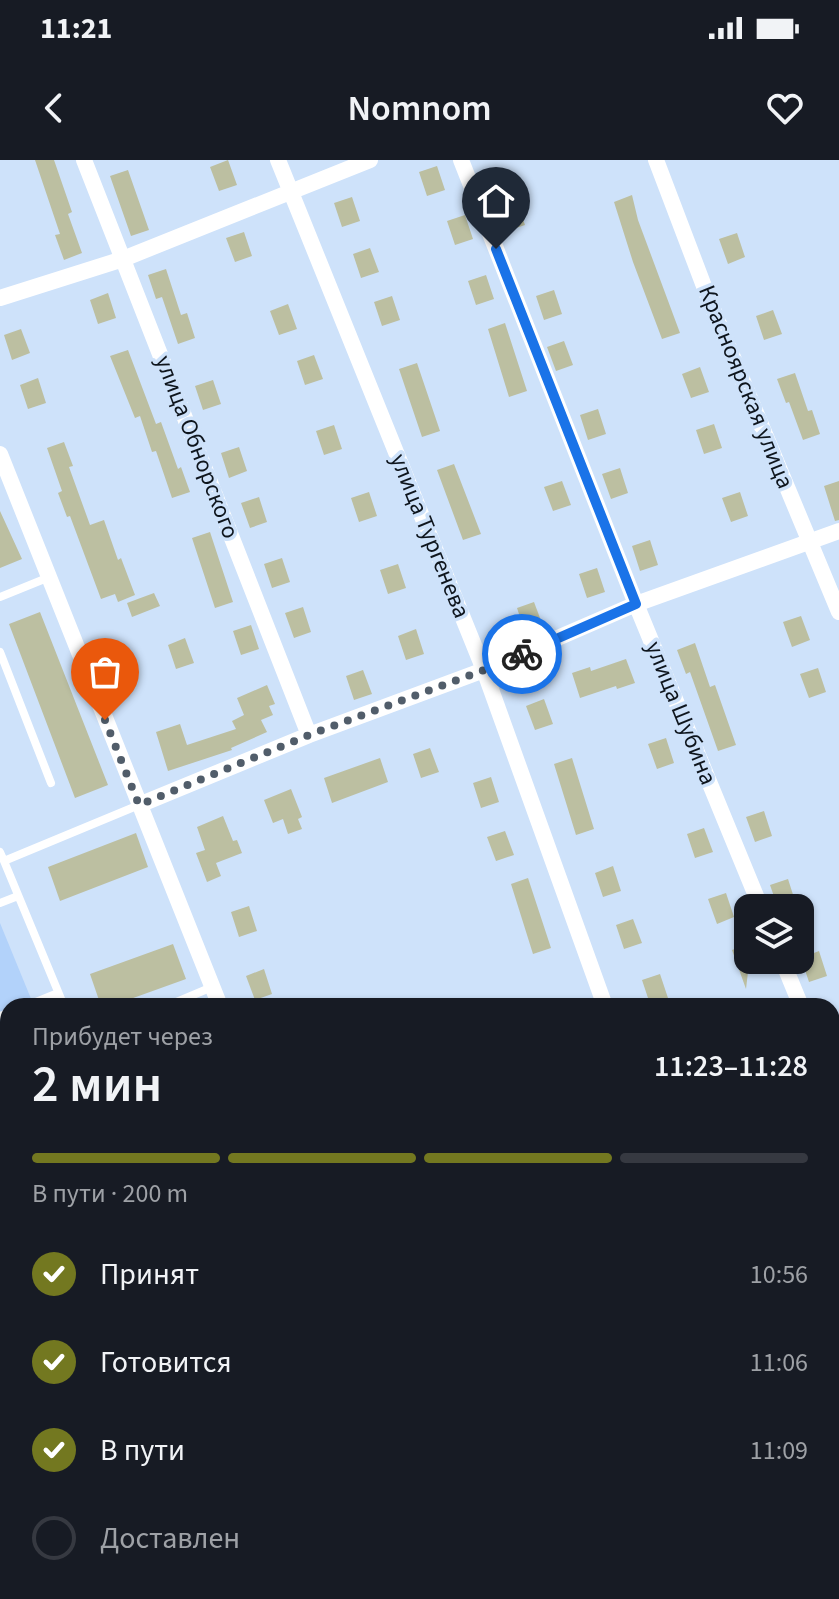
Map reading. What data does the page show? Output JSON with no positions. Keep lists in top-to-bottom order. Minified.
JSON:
{"streets":{"street":["Красноярская улица","улица Обнорского","улица Тургенева","улица Шубина"]},"page":{"status":"11:21","header":"Nomnom","heading":["2 мин","Прибудет через","11:23–11:28"],"bar":"В пути · 200 m","list":[["Принят","10:56"],["Готовится","11:06"],["В пути","11:09"],"Доставлен"]}}
